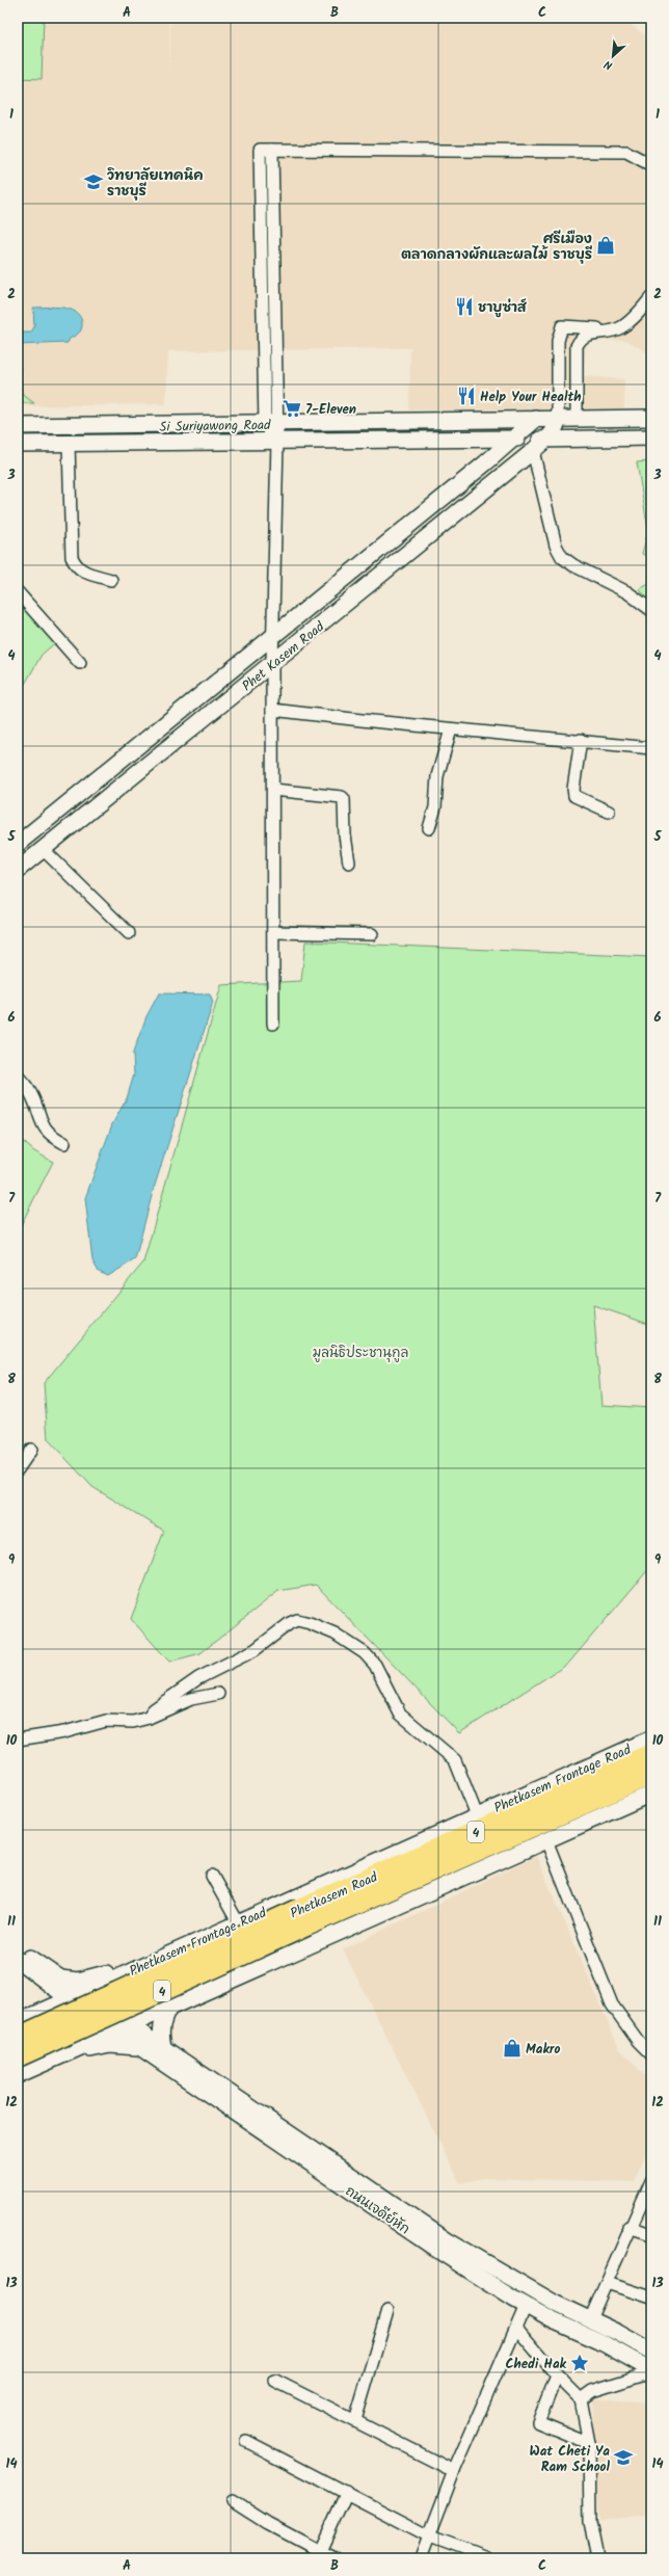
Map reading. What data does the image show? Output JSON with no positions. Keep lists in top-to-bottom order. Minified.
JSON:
{"streets":{"highway":["4","Phetkasem Road"],"main road":["Si Suriyawong Road","Phet Kasem Road","Phetkasem Frontage Road","ถนนเจดีย์หัก"]},"crossings":[["Si Suriyawong Road","Phet Kasem Road"],["4","ถนนเจดีย์หัก"]],"parks":["มูลนิธิประชานุกูล"],"places":{"school or university":["วิทยาลัยเทคนิค ราชบุรี","Wat Cheti Ya Ram School"],"shop":["ศรีเมือง ตลาดกลางผักและผลไม้ ราชบุรี","Makro"],"restaurant":["ชาบูซ่าส์","Help Your Health"],"supermarket":["7-Eleven"],"place":["Chedi Hak"]},"north":"bottom left","grid":{"columns":["A","B","C"],"rows":["1","2","3","4","5","6","7","8","9","10","11","12","13","14"]}}
